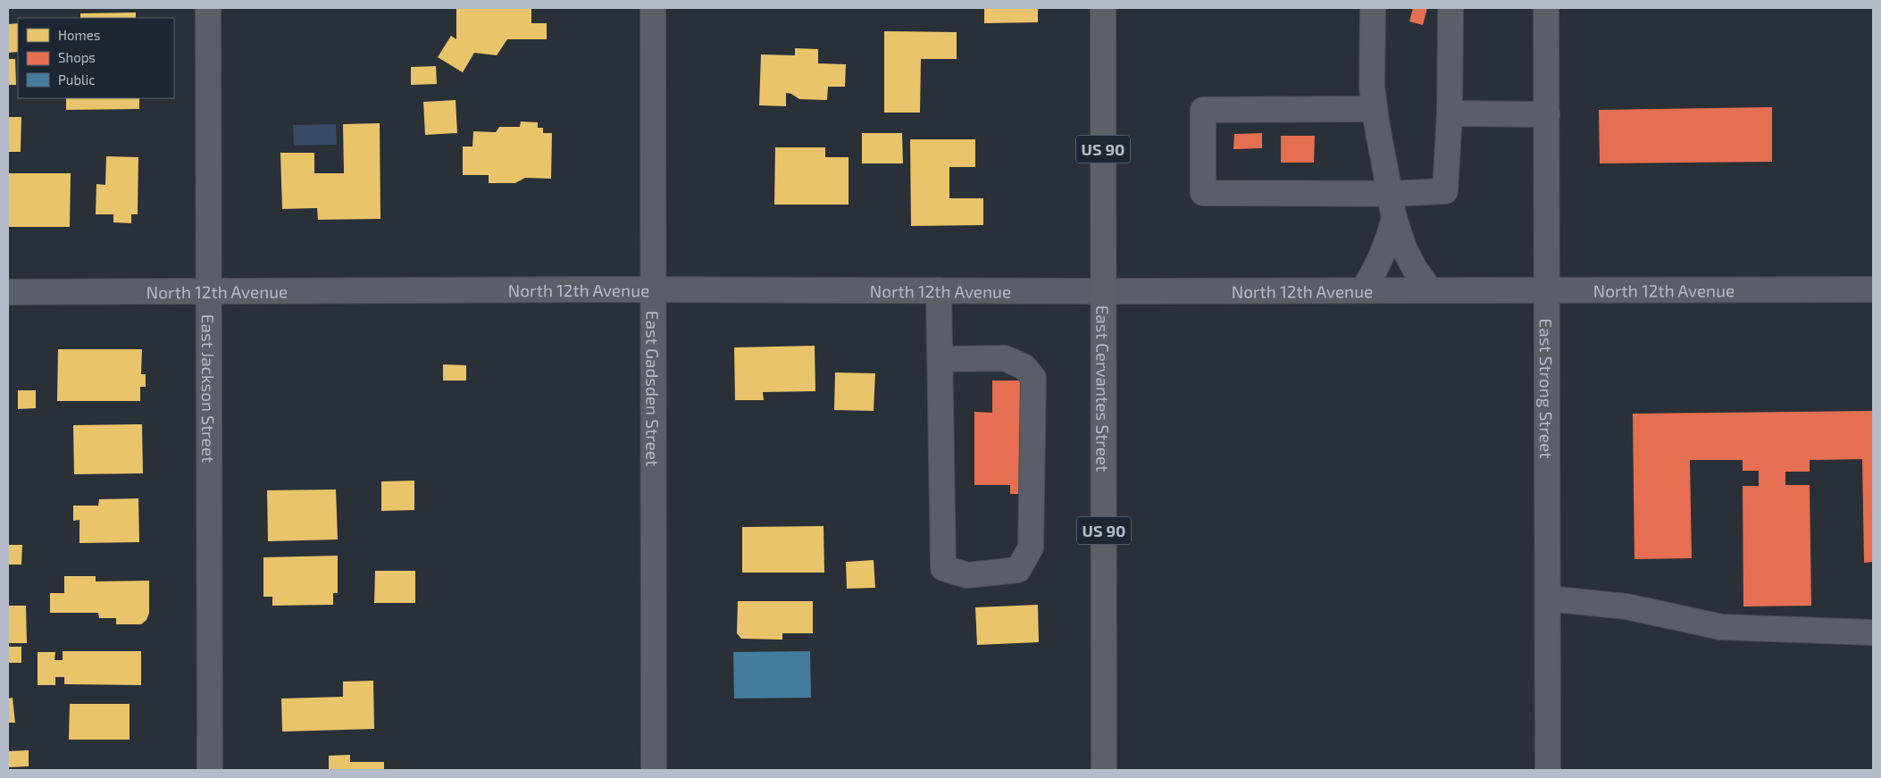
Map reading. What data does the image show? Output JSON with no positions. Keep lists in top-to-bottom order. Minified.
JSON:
{"streets":{"main road":["US 90","East Cervantes Street"],"street":["North 12th Avenue","East Jackson Street","East Strong Street","East Gadsden Street"]},"crossings":[["North 12th Avenue","East Jackson Street"],["North 12th Avenue","East Cervantes Street"],["North 12th Avenue","East Strong Street"],["North 12th Avenue","East Gadsden Street"]],"legend":["Homes","Shops","Public"]}
